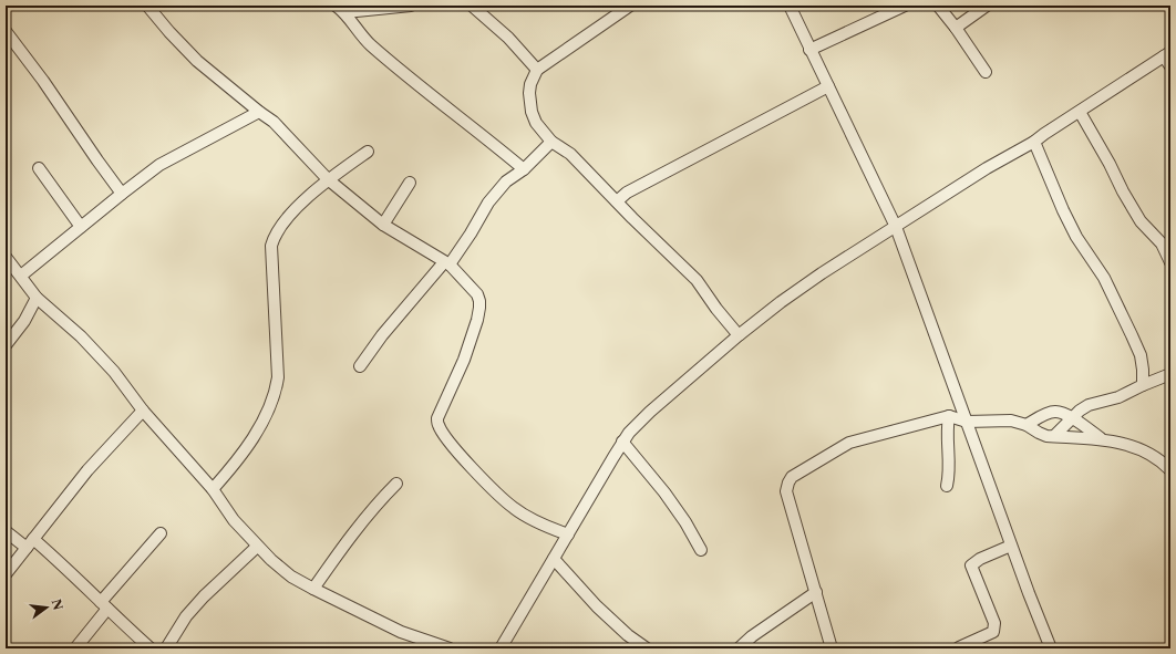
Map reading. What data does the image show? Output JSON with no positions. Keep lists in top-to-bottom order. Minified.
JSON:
{"north":"right"}
